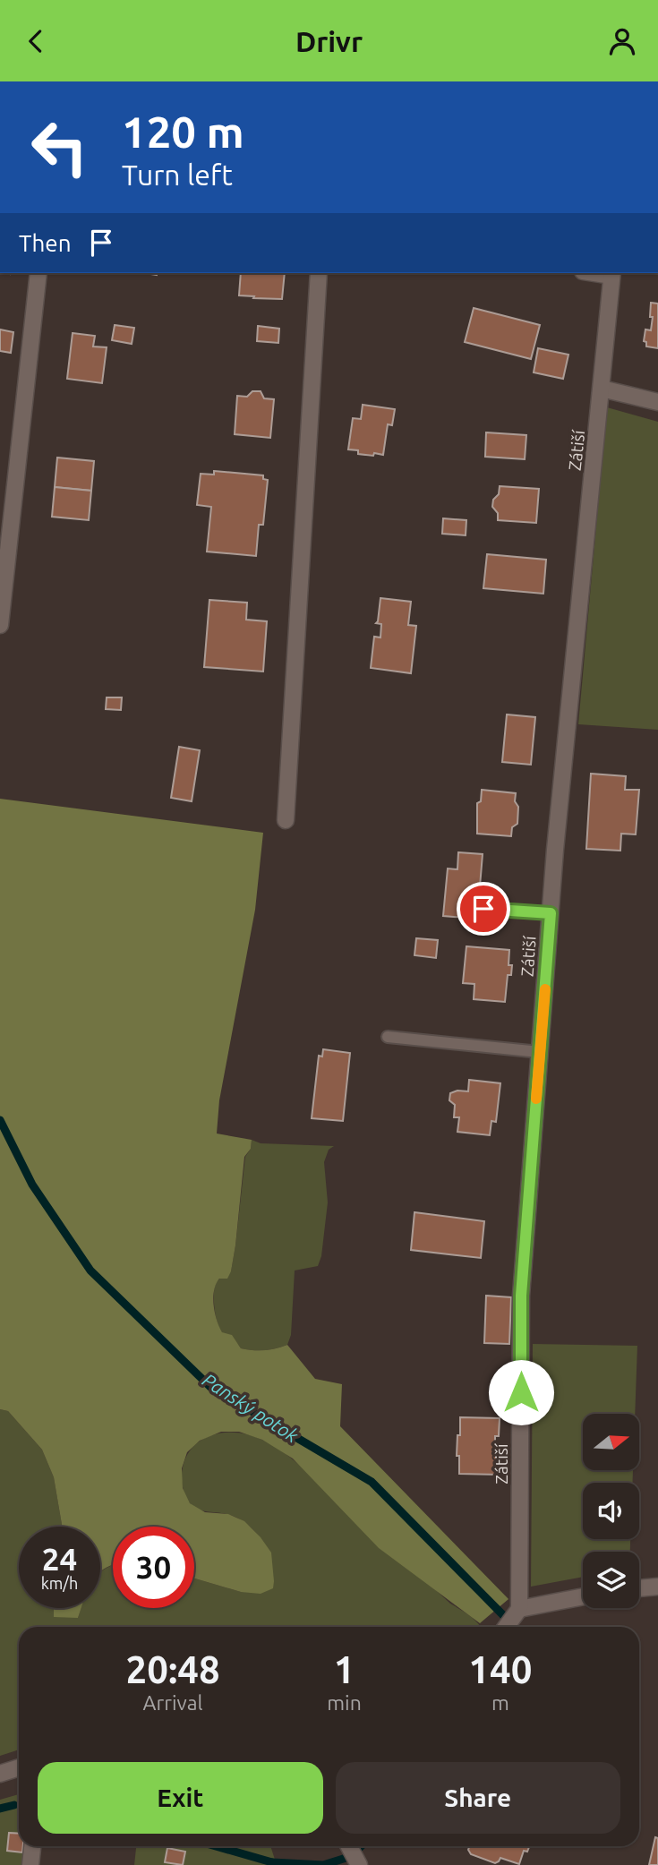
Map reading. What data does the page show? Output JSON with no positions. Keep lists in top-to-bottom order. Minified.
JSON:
{"streets":{"street":["Zátiší"]},"water":["Panský potok"],"north":"right","page":{"header":"Drivr","turn":["120 m","Turn left"],"then":"Then","speed":"24 km/h","limit":"30","eta":["20:48","Arrival","1","min","140","m"],"buttons":["Exit","Share"]}}
